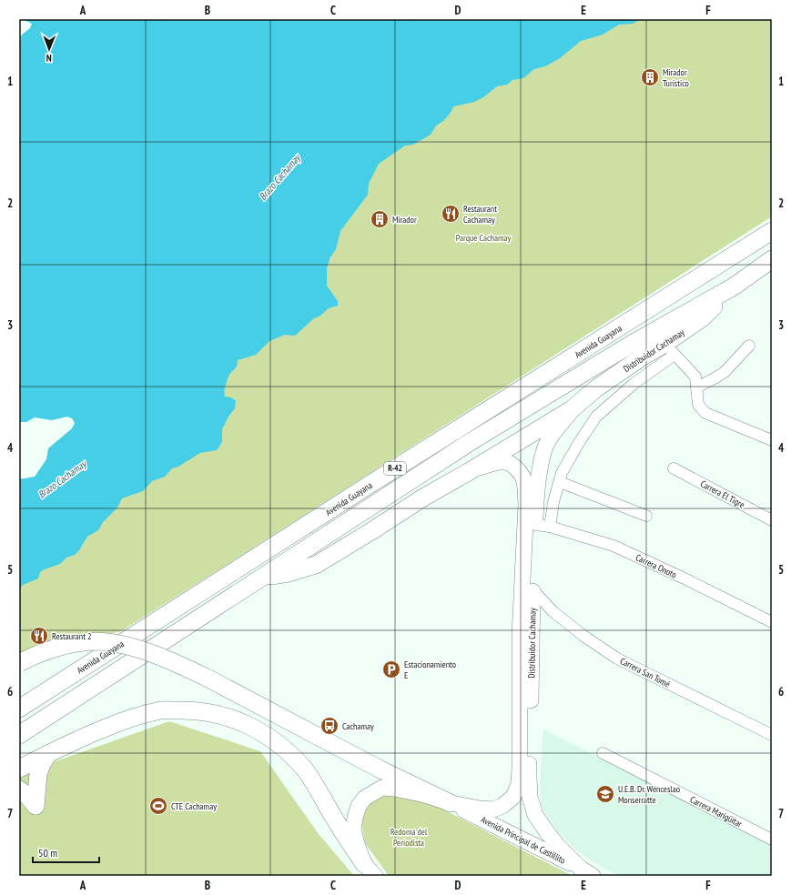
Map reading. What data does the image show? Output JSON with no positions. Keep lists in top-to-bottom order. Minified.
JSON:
{"streets":{"main road":["Avenida Guayana","Distribuidor Cachamay","R-42","Avenida Principal de Castillito"],"street":["Carrera El Tigre","Carrera Onoto","Carrera San Tomé","Carrera Marigüitar"]},"crossings":[["Avenida Guayana","Distribuidor Cachamay"],["Distribuidor Cachamay","Carrera Onoto"],["Distribuidor Cachamay","Carrera San Tomé"],["Distribuidor Cachamay","Avenida Principal de Castillito"]],"water":["Brazo Cachamay"],"parks":["Parque Cachamay","Redoma del Periodista"],"places":{"building":["Mirador Turístico","Mirador"],"restaurant":["Restaurant Cachamay","Restaurant 2"],"parking":["Estacionamiento E"],"bus stop":["Cachamay"],"school or university":["U.E.B. Dr. Wenceslao Monserratte"],"sports":["CTE Cachamay"]},"scale_bar":"50 m","north":"bottom","grid":{"columns":["A","B","C","D","E","F"],"rows":["1","2","3","4","5","6","7"]}}
